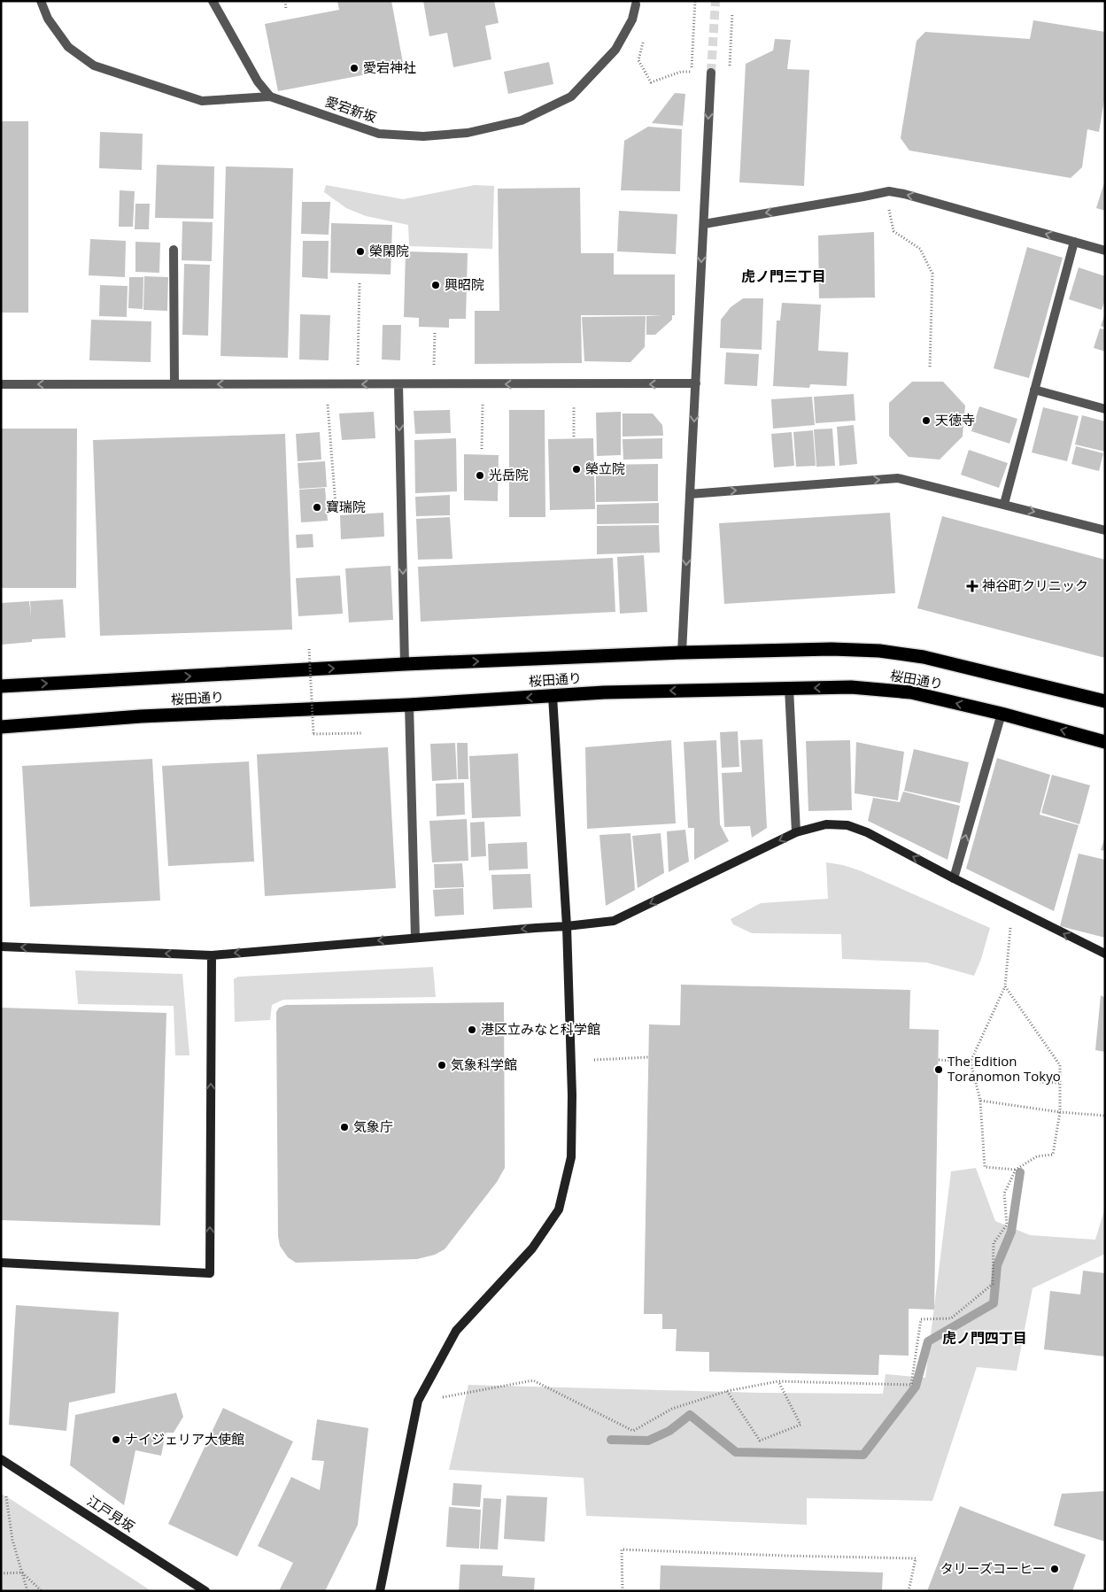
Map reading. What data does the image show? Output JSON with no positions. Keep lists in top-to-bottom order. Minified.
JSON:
{"streets":{"highway":["桜田通り"],"street":["愛宕新坂","江戸見坂"]},"districts":["虎ノ門三丁目","虎ノ門四丁目"],"places":{"other":["愛宕神社","榮閑院","興昭院","天徳寺","榮立院","光岳院","寶瑞院","港区立みなと科学館","気象科学館","The Edition Toranomon Tokyo","気象庁","ナイジェリア大使館","タリーズコーヒー"],"health":["神谷町クリニック"]}}
